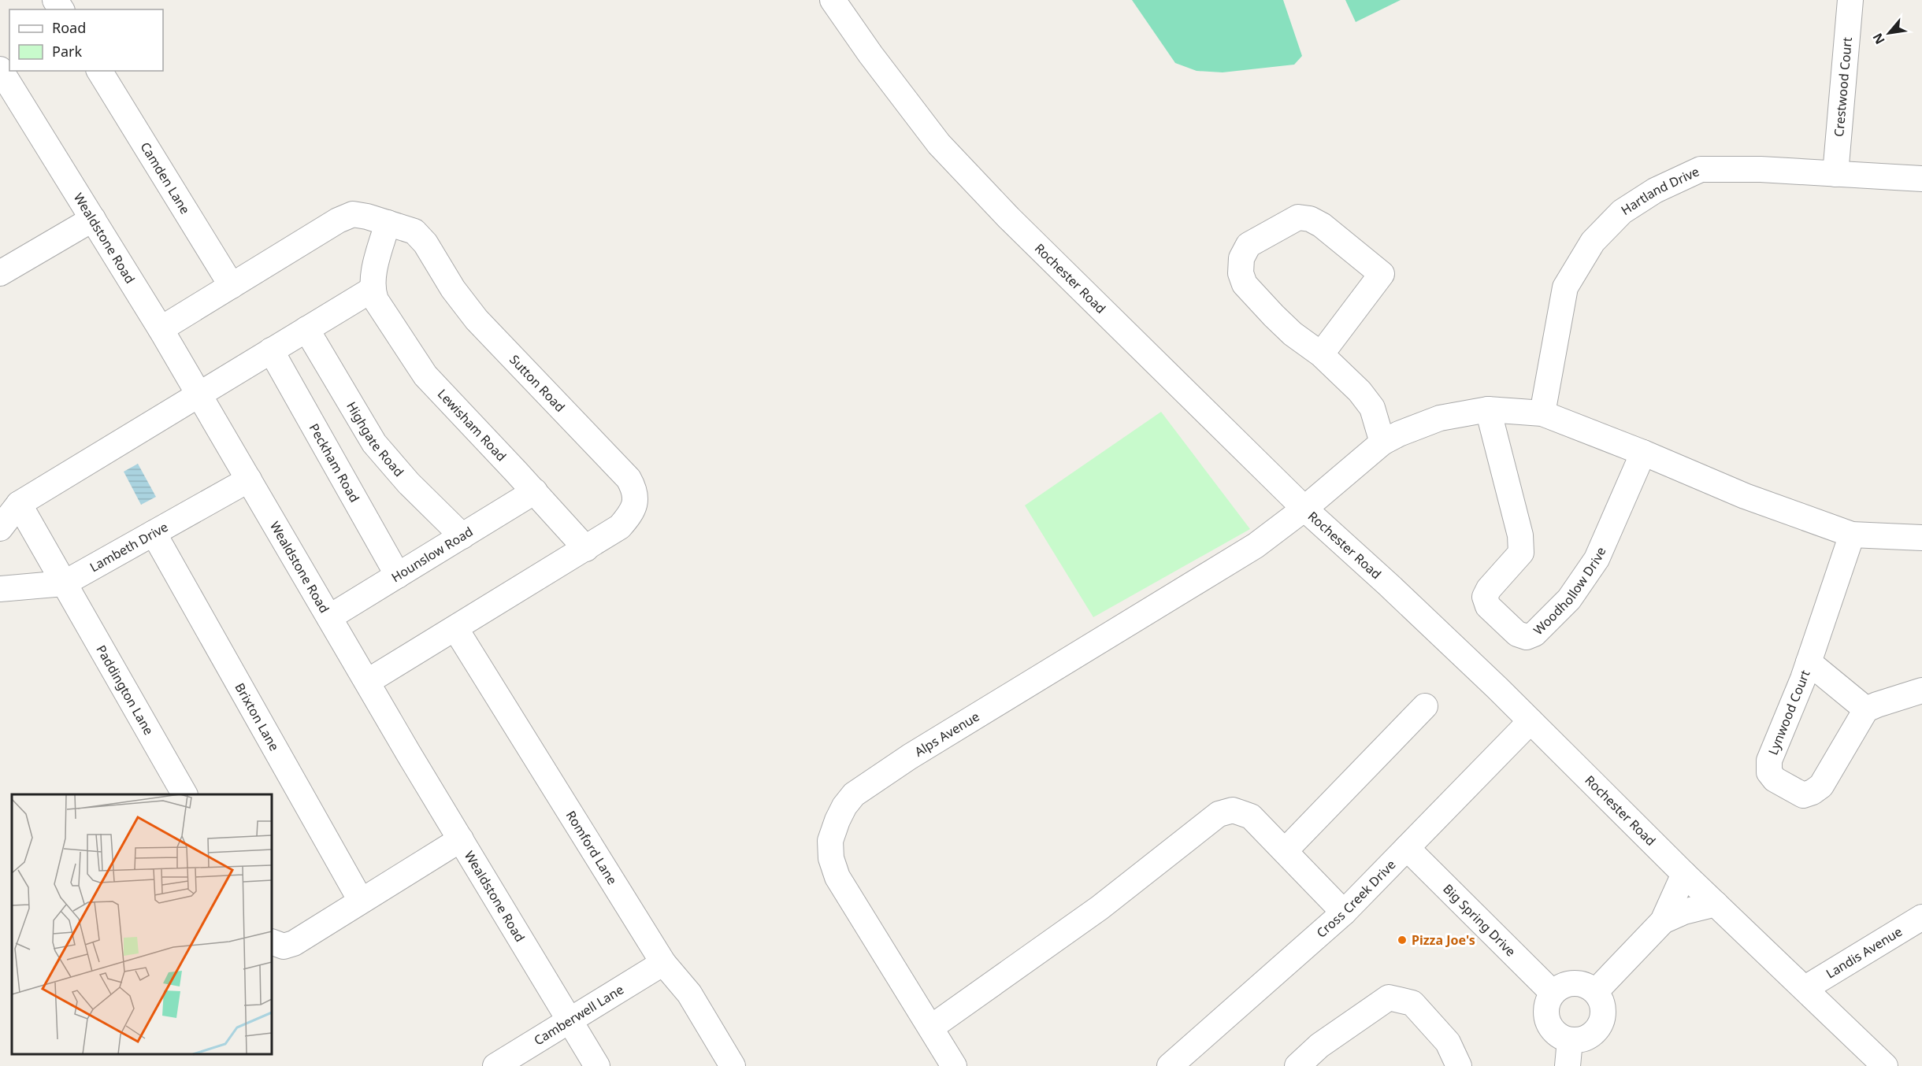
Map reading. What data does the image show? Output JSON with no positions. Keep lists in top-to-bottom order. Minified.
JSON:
{"streets":{"street":["Crestwood Court","Camden Lane","Hartland Drive","Wealdstone Road","Rochester Road","Sutton Road","Lewisham Road","Highgate Road","Peckham Road","Lambeth Drive","Hounslow Road","Woodhollow Drive","Paddington Lane","Lynwood Court","Brixton Lane","Alps Avenue","Romford Lane","Cross Creek Drive","Big Spring Drive","Landis Avenue","Camberwell Lane"]},"crossings":[["Crestwood Court","Hartland Drive"],["Camden Lane","Sutton Road"],["Wealdstone Road","Sutton Road"],["Wealdstone Road","Lambeth Drive"],["Wealdstone Road","Hounslow Road"],["Wealdstone Road","Camberwell Lane"],["Rochester Road","Alps Avenue"],["Rochester Road","Cross Creek Drive"],["Rochester Road","Landis Avenue"],["Sutton Road","Lewisham Road"],["Sutton Road","Romford Lane"],["Lewisham Road","Hounslow Road"],["Highgate Road","Hounslow Road"],["Peckham Road","Hounslow Road"],["Lambeth Drive","Paddington Lane"],["Lambeth Drive","Brixton Lane"],["Romford Lane","Camberwell Lane"],["Cross Creek Drive","Big Spring Drive"]],"places":["Pizza Joe's"],"legend":["Road","Park"],"north":"bottom left"}
